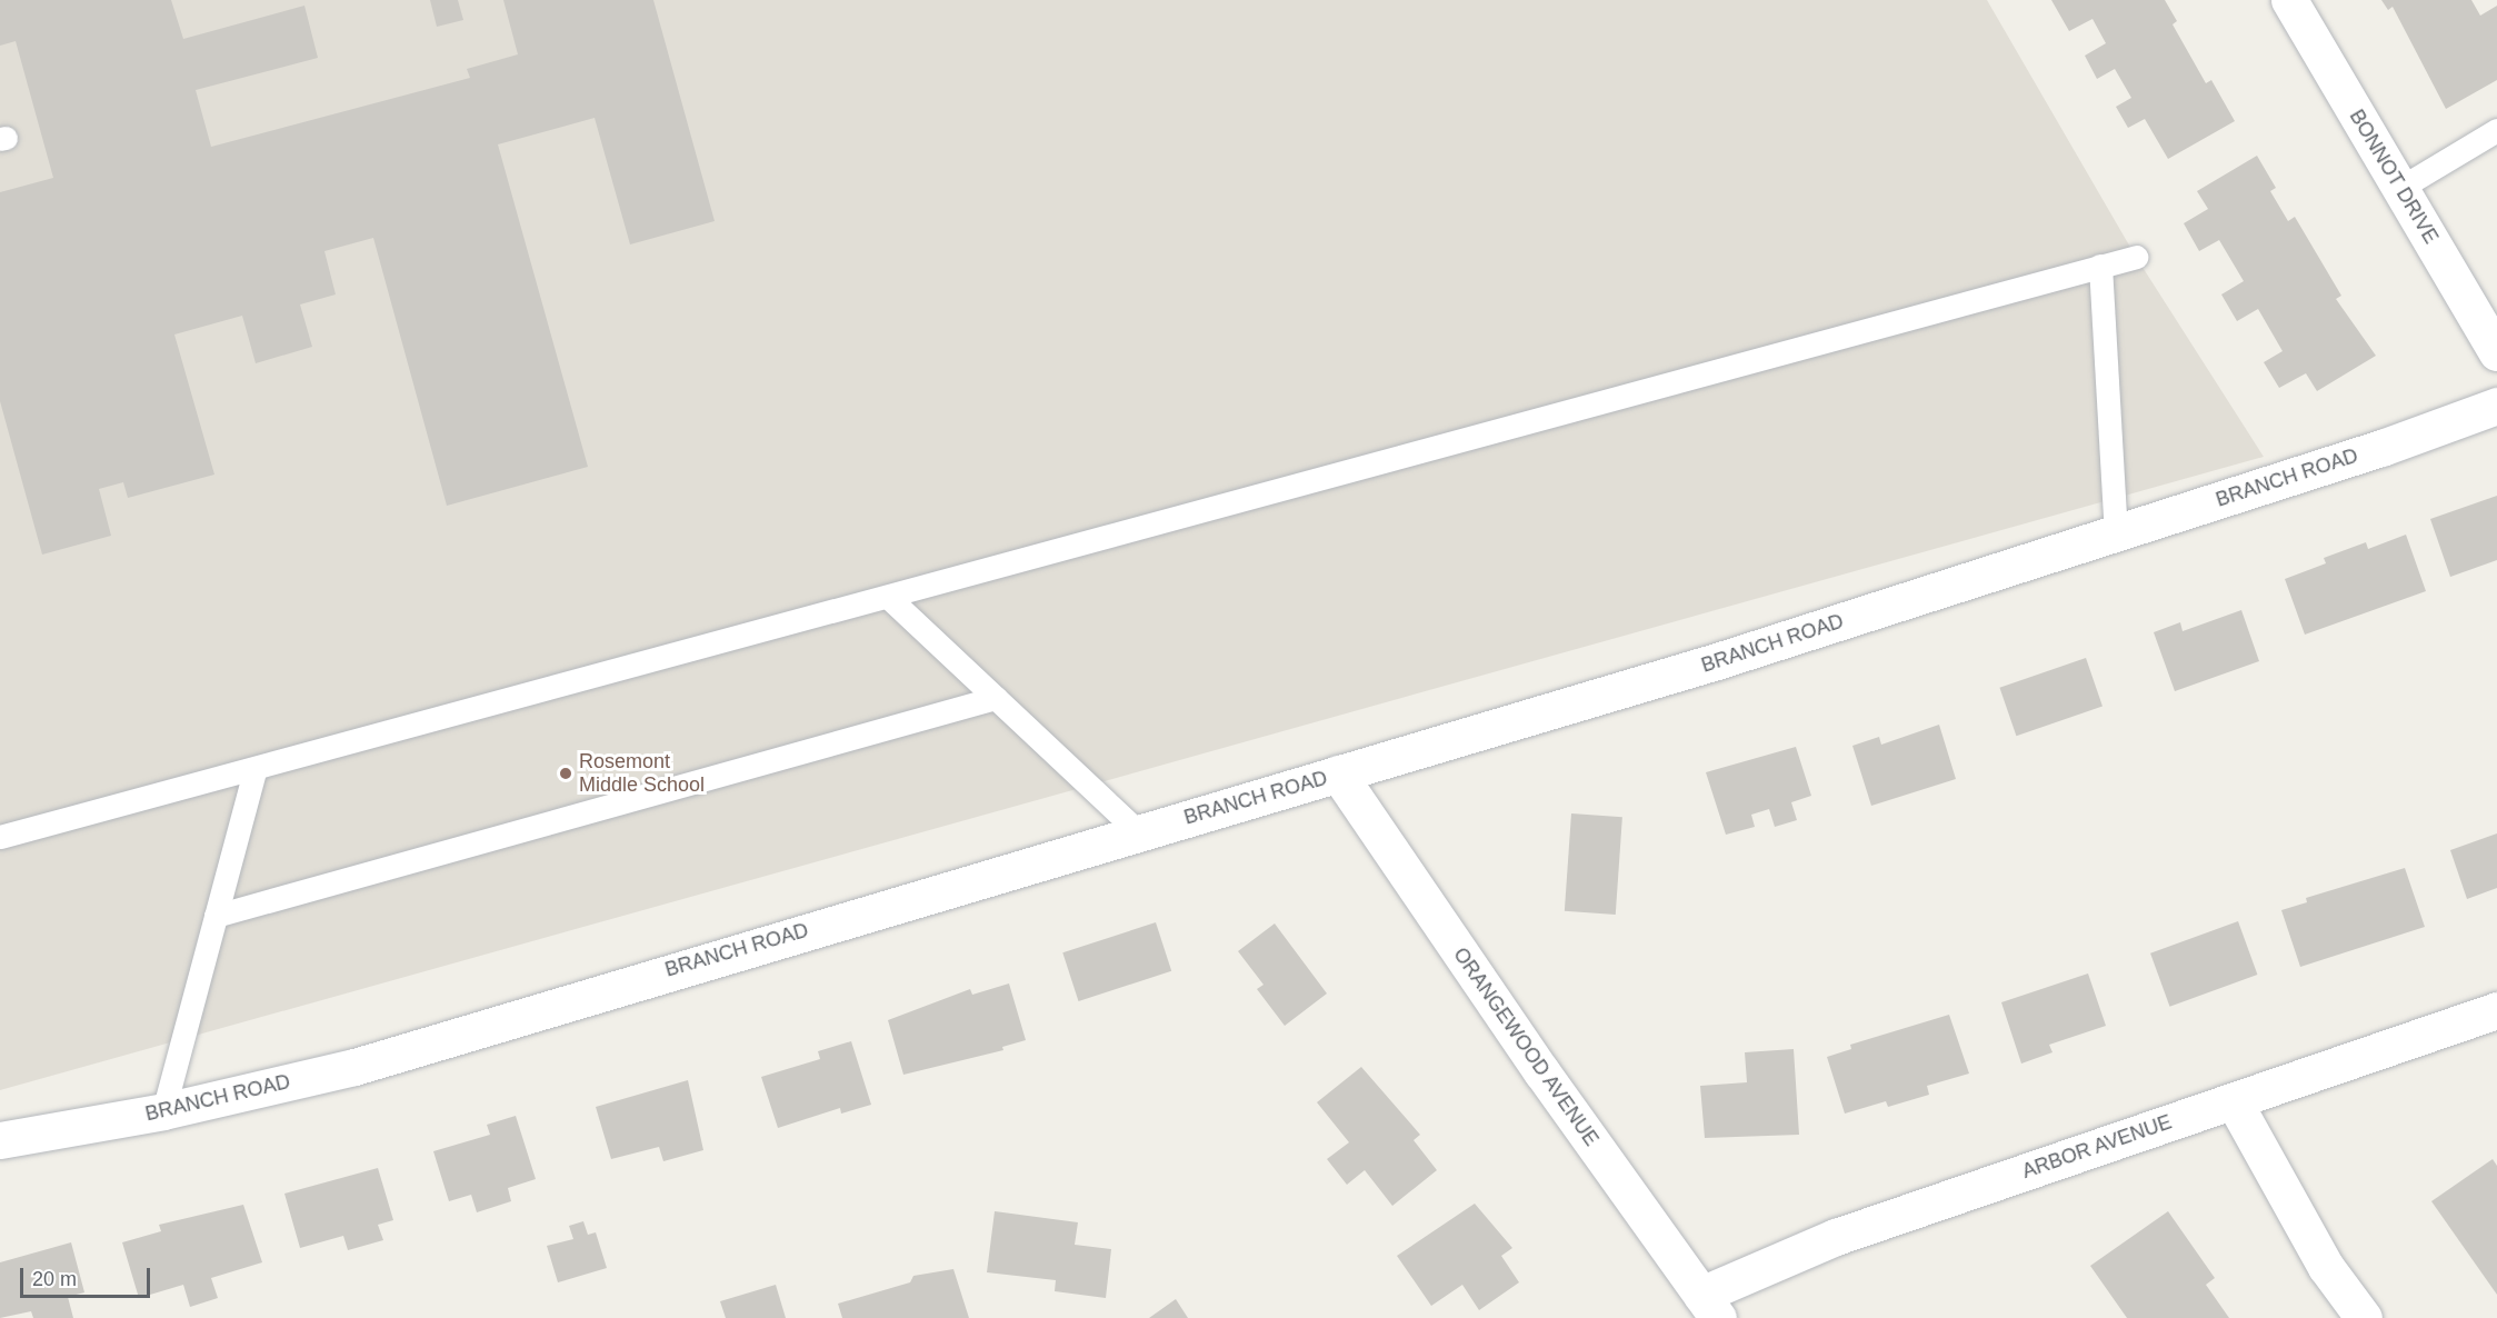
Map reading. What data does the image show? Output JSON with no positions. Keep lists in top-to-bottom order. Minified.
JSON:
{"streets":{"street":["BONNOT DRIVE","BRANCH ROAD","ORANGEWOOD AVENUE","ARBOR AVENUE"]},"crossings":[["BRANCH ROAD","ORANGEWOOD AVENUE"],["ORANGEWOOD AVENUE","ARBOR AVENUE"]],"places":["Rosemont Middle School"],"scale_bar":"20 m"}
